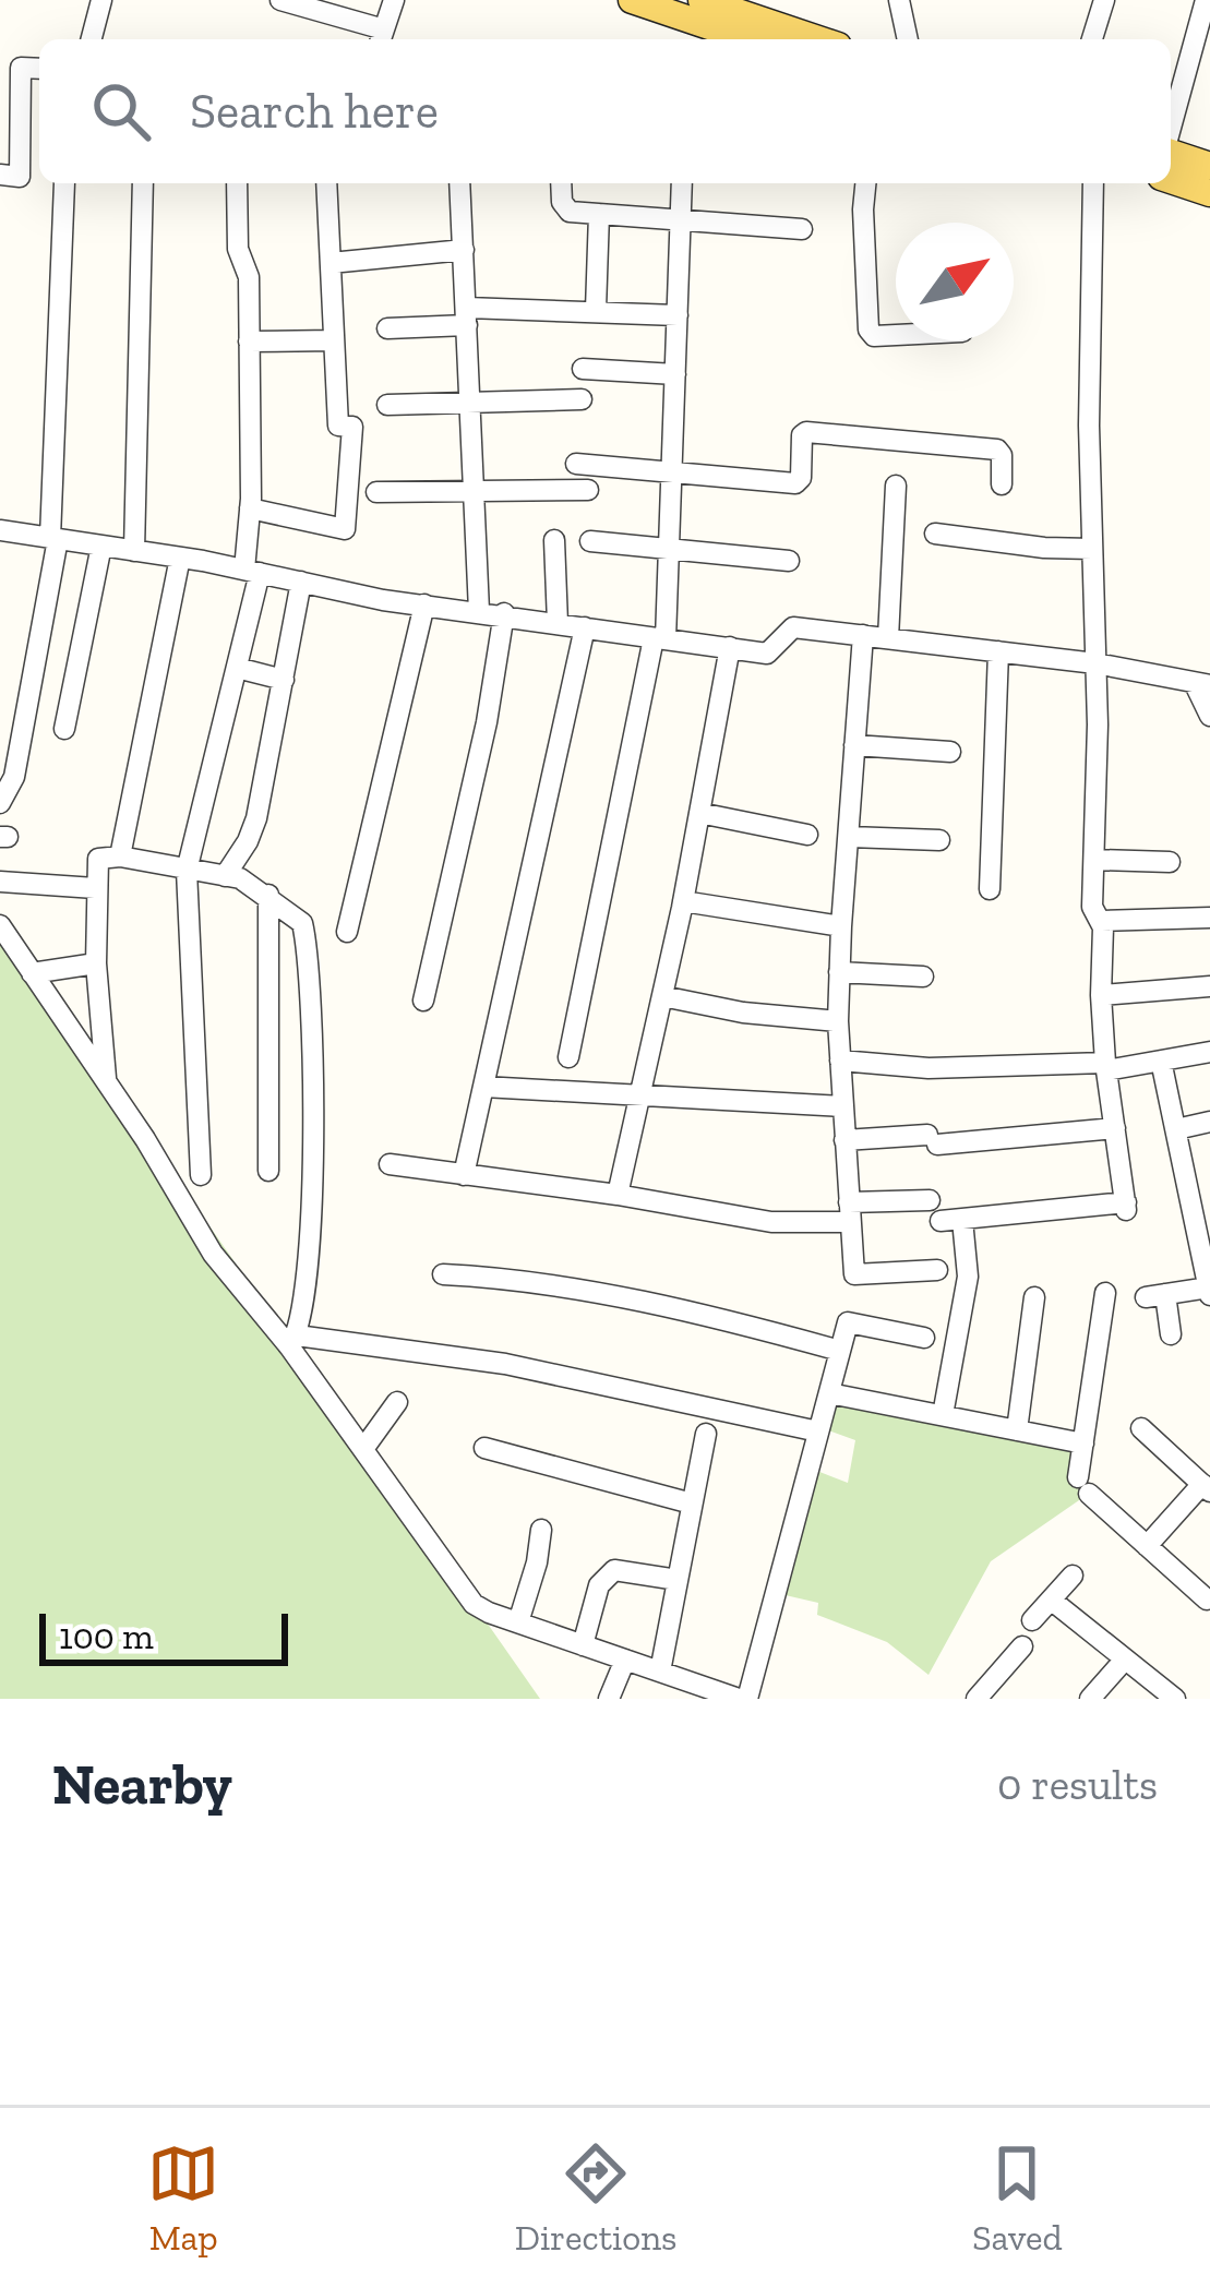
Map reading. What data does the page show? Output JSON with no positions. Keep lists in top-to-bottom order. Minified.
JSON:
{"scale_bar":"100 m","north":"top right","page":{"search":"Search here","scale":"100 m","heading":["Nearby","0 results"],"nav":["Map","Directions","Saved"]}}
